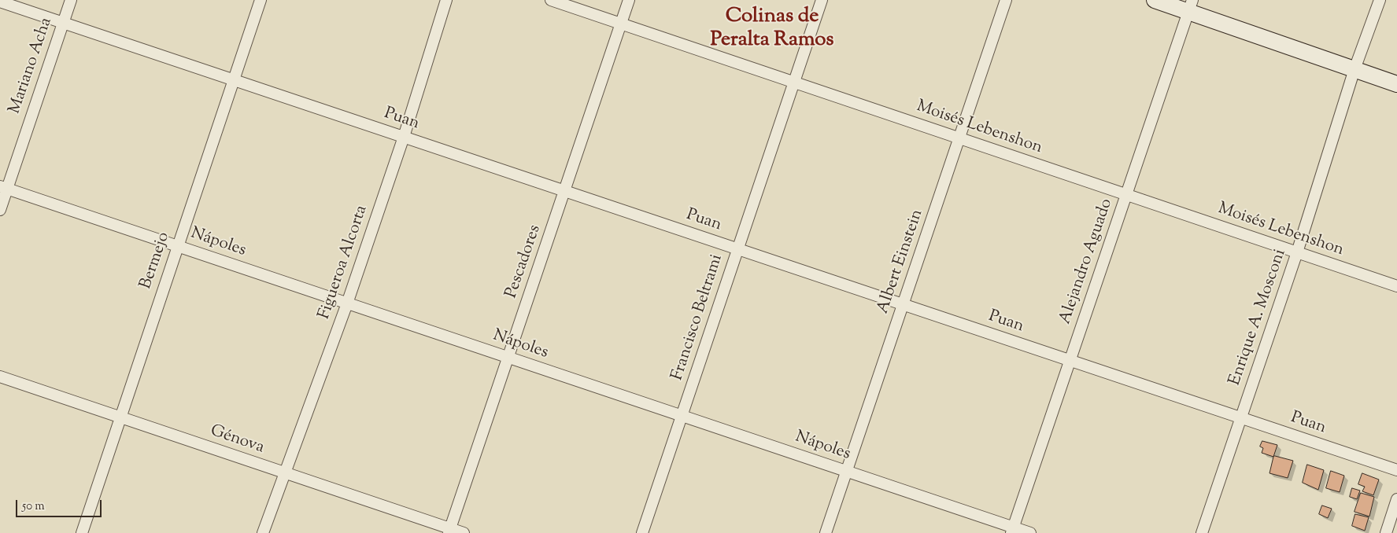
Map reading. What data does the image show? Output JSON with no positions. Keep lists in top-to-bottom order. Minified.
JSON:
{"streets":{"street":["Mariano Acha","Puan","Moisés Lebenshon","Nápoles","Bermejo","Pescadores","Albert Einstein","Alejandro Aguado","Figueroa Alcorta","Francisco Beltrami","Enrique A. Mosconi","Génova"]},"crossings":[["Mariano Acha","Puan"],["Mariano Acha","Nápoles"],["Puan","Bermejo"],["Puan","Pescadores"],["Puan","Albert Einstein"],["Puan","Alejandro Aguado"],["Puan","Figueroa Alcorta"],["Puan","Francisco Beltrami"],["Puan","Enrique A. Mosconi"],["Moisés Lebenshon","Pescadores"],["Moisés Lebenshon","Albert Einstein"],["Moisés Lebenshon","Alejandro Aguado"],["Moisés Lebenshon","Francisco Beltrami"],["Moisés Lebenshon","Enrique A. Mosconi"],["Nápoles","Bermejo"],["Nápoles","Pescadores"],["Nápoles","Albert Einstein"],["Nápoles","Alejandro Aguado"],["Nápoles","Figueroa Alcorta"],["Nápoles","Francisco Beltrami"],["Bermejo","Génova"],["Pescadores","Génova"],["Figueroa Alcorta","Génova"]],"districts":["Colinas de Peralta Ramos"],"scale_bar":"50 m"}
